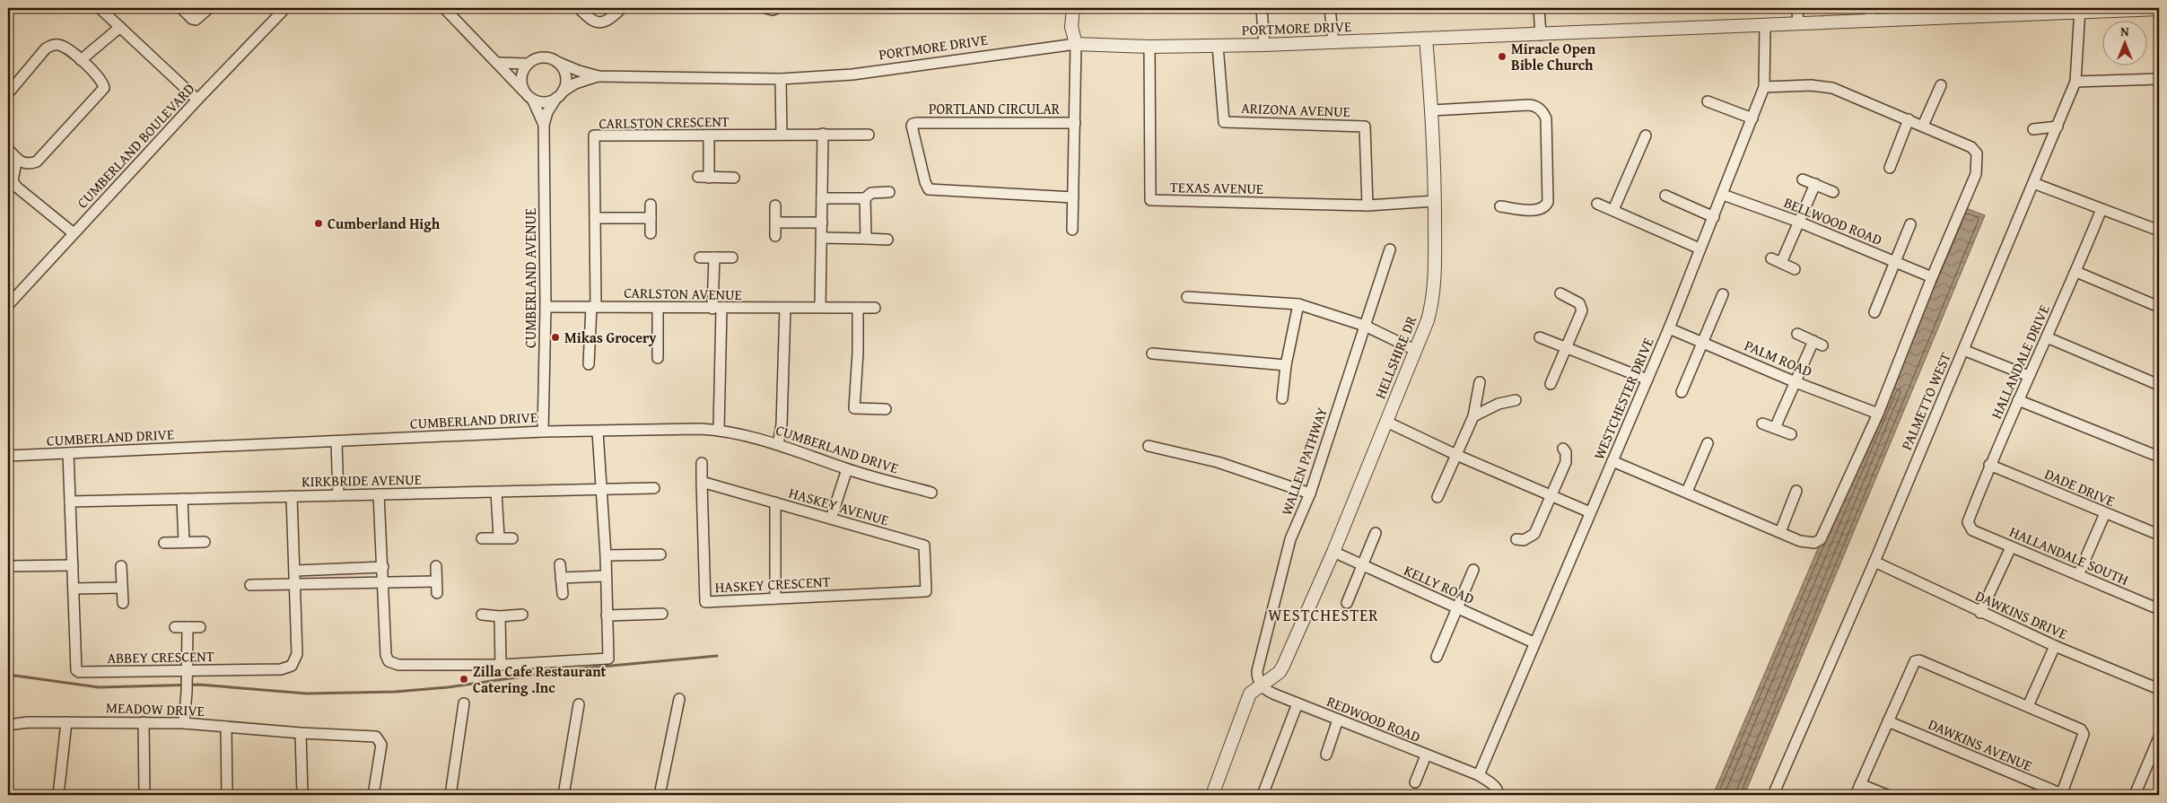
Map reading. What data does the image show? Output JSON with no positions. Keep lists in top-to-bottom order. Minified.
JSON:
{"streets":{"street":["PORTMORE DRIVE","PORTLAND CIRCULAR","ARIZONA AVENUE","CARLSTON CRESCENT","CUMBERLAND BOULEVARD","TEXAS AVENUE","BELLWOOD ROAD","CUMBERLAND AVENUE","CARLSTON AVENUE","HELLSHIRE DR","PALM ROAD","HALLANDALE DRIVE","WESTCHESTER DRIVE","PALMETTO WEST","CUMBERLAND DRIVE","WALLEN PATHWAY","KIRKBRIDE AVENUE","DADE DRIVE","HASKEY AVENUE","HALLANDALE SOUTH","HASKEY CRESCENT","KELLY ROAD","DAWKINS DRIVE","ABBEY CRESCENT","MEADOW DRIVE","REDWOOD ROAD","DAWKINS AVENUE"]},"crossings":[["PORTMORE DRIVE","ARIZONA AVENUE"],["PORTMORE DRIVE","TEXAS AVENUE"],["PORTMORE DRIVE","CUMBERLAND AVENUE"],["PORTMORE DRIVE","HELLSHIRE DR"],["PORTMORE DRIVE","WESTCHESTER DRIVE"],["PORTMORE DRIVE","PALMETTO WEST"],["ARIZONA AVENUE","TEXAS AVENUE"],["CARLSTON CRESCENT","CARLSTON AVENUE"],["TEXAS AVENUE","HELLSHIRE DR"],["BELLWOOD ROAD","WESTCHESTER DRIVE"],["CUMBERLAND AVENUE","CARLSTON AVENUE"],["CUMBERLAND AVENUE","CUMBERLAND DRIVE"],["HELLSHIRE DR","WALLEN PATHWAY"],["HELLSHIRE DR","KELLY ROAD"],["HELLSHIRE DR","REDWOOD ROAD"],["PALM ROAD","WESTCHESTER DRIVE"],["HALLANDALE DRIVE","DADE DRIVE"],["HALLANDALE DRIVE","HALLANDALE SOUTH"],["WESTCHESTER DRIVE","KELLY ROAD"],["WESTCHESTER DRIVE","REDWOOD ROAD"],["PALMETTO WEST","DAWKINS DRIVE"],["CUMBERLAND DRIVE","ABBEY CRESCENT"],["WALLEN PATHWAY","REDWOOD ROAD"],["KIRKBRIDE AVENUE","ABBEY CRESCENT"],["HASKEY AVENUE","HASKEY CRESCENT"]],"districts":["WESTCHESTER"],"places":["Miracle Open Bible Church","Cumberland High","Mikas Grocery","Zilla Cafe Restaurant Catering .Inc"],"north":"top"}
